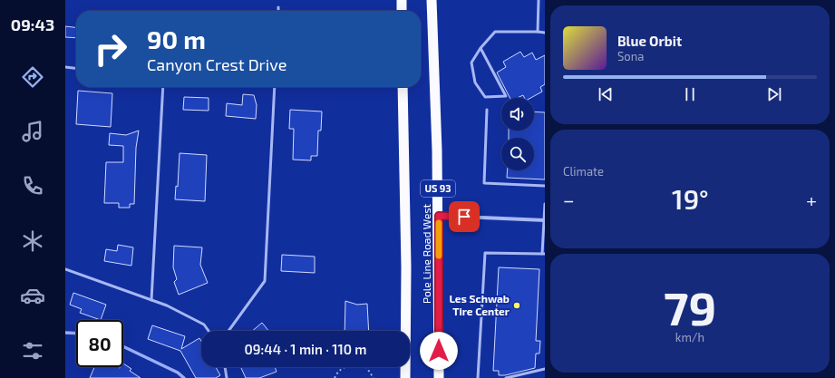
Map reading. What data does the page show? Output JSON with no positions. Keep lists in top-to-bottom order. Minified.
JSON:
{"streets":{"highway":["US 93","Pole Line Road West"]},"places":["Les Schwab Tire Center"],"page":{"tabs":"09:43","turn":["90 m","Canyon Crest Drive"],"song":["Blue Orbit","Sona"],"tile":["Climate",["79","km/h"]],"heat":["−","19°","+"],"limit":"80","trip":"09:44 · 1 min · 110 m"}}
